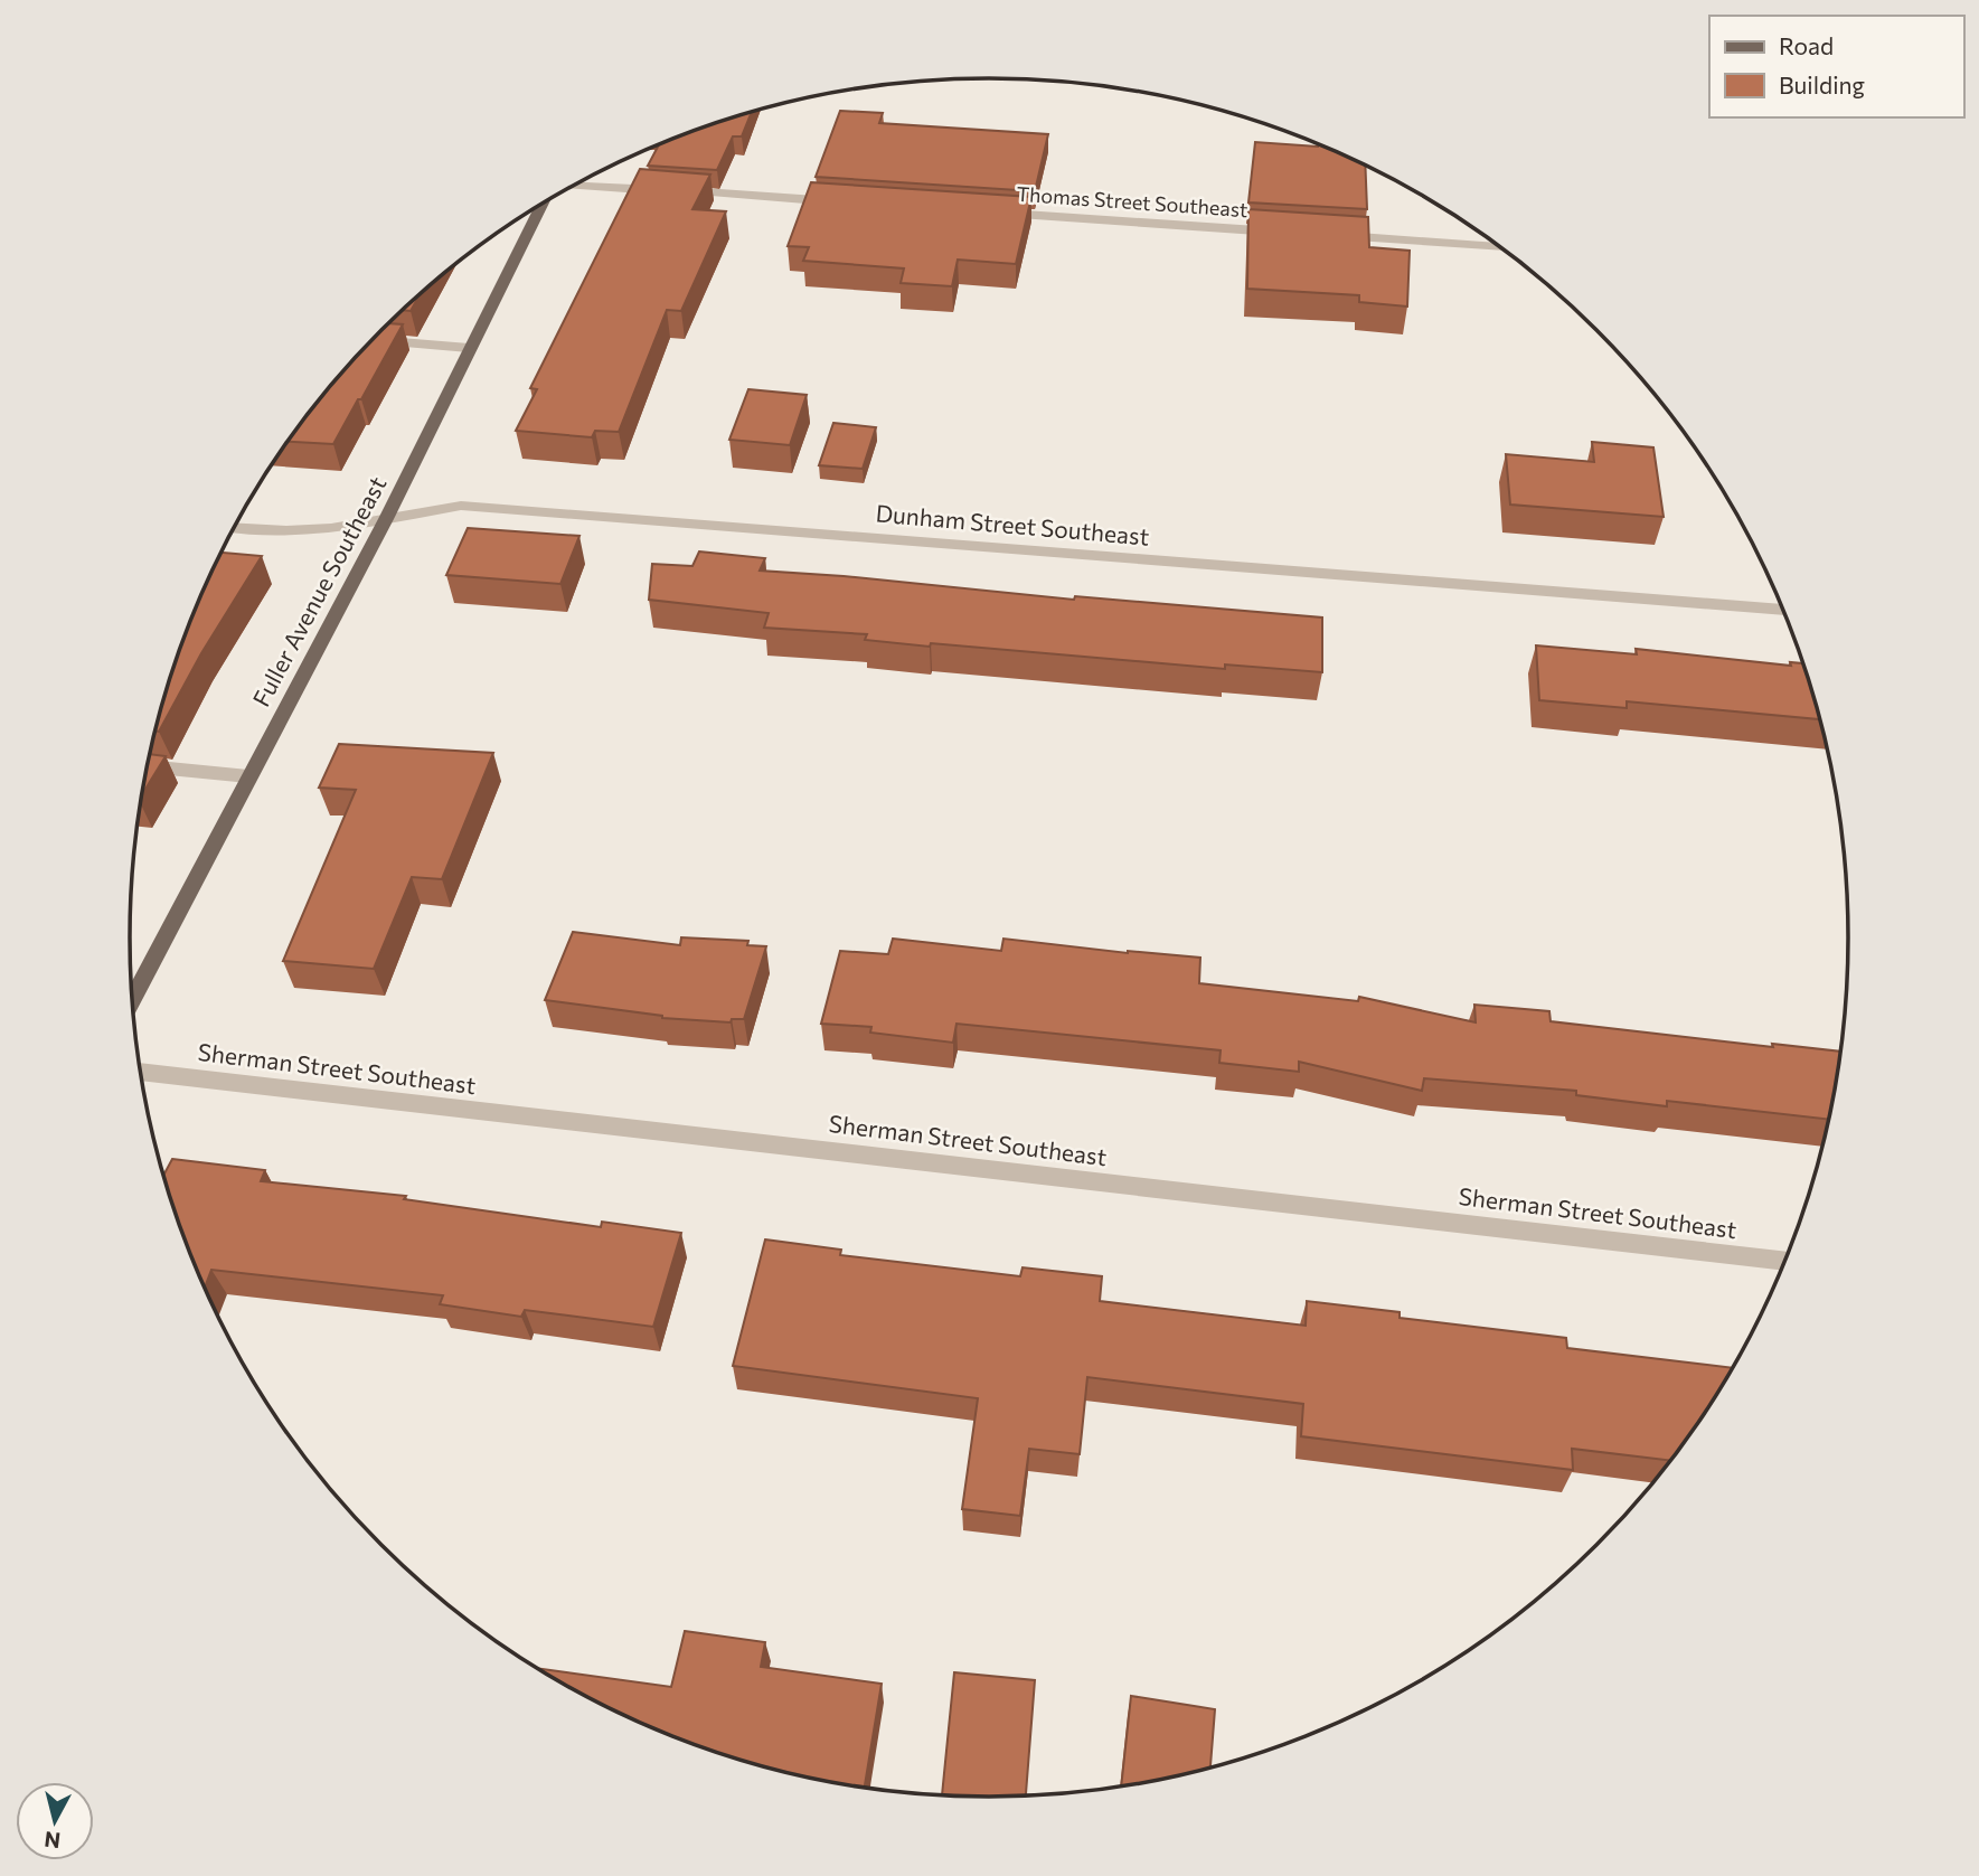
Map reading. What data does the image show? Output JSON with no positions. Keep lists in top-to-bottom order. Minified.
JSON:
{"streets":{"main road":["Fuller Avenue Southeast"],"street":["Thomas Street Southeast","Dunham Street Southeast","Sherman Street Southeast"]},"crossings":[["Dunham Street Southeast","Fuller Avenue Southeast"]],"legend":["Road","Building"],"north":"bottom"}
